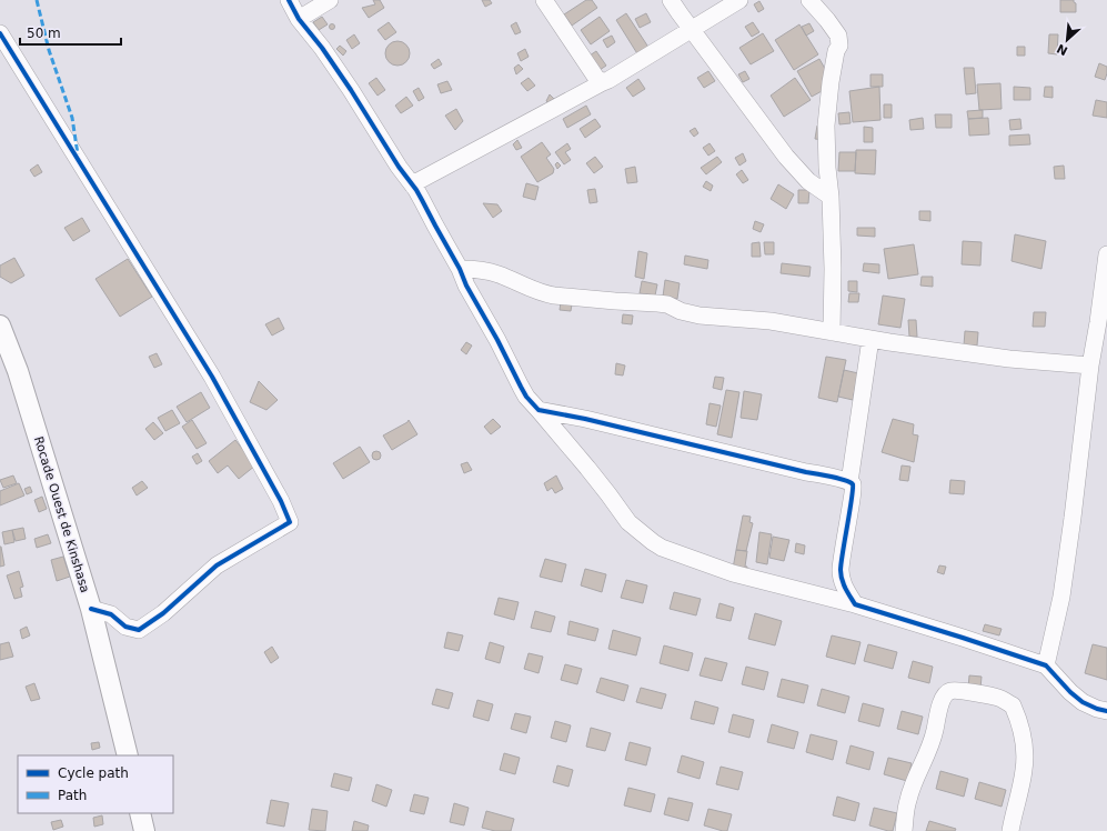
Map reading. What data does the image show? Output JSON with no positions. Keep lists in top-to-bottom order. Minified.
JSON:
{"streets":{"main road":["Rocade Ouest de Kinshasa"]},"legend":["Cycle path","Path"],"scale_bar":"50 m","north":"bottom left"}
